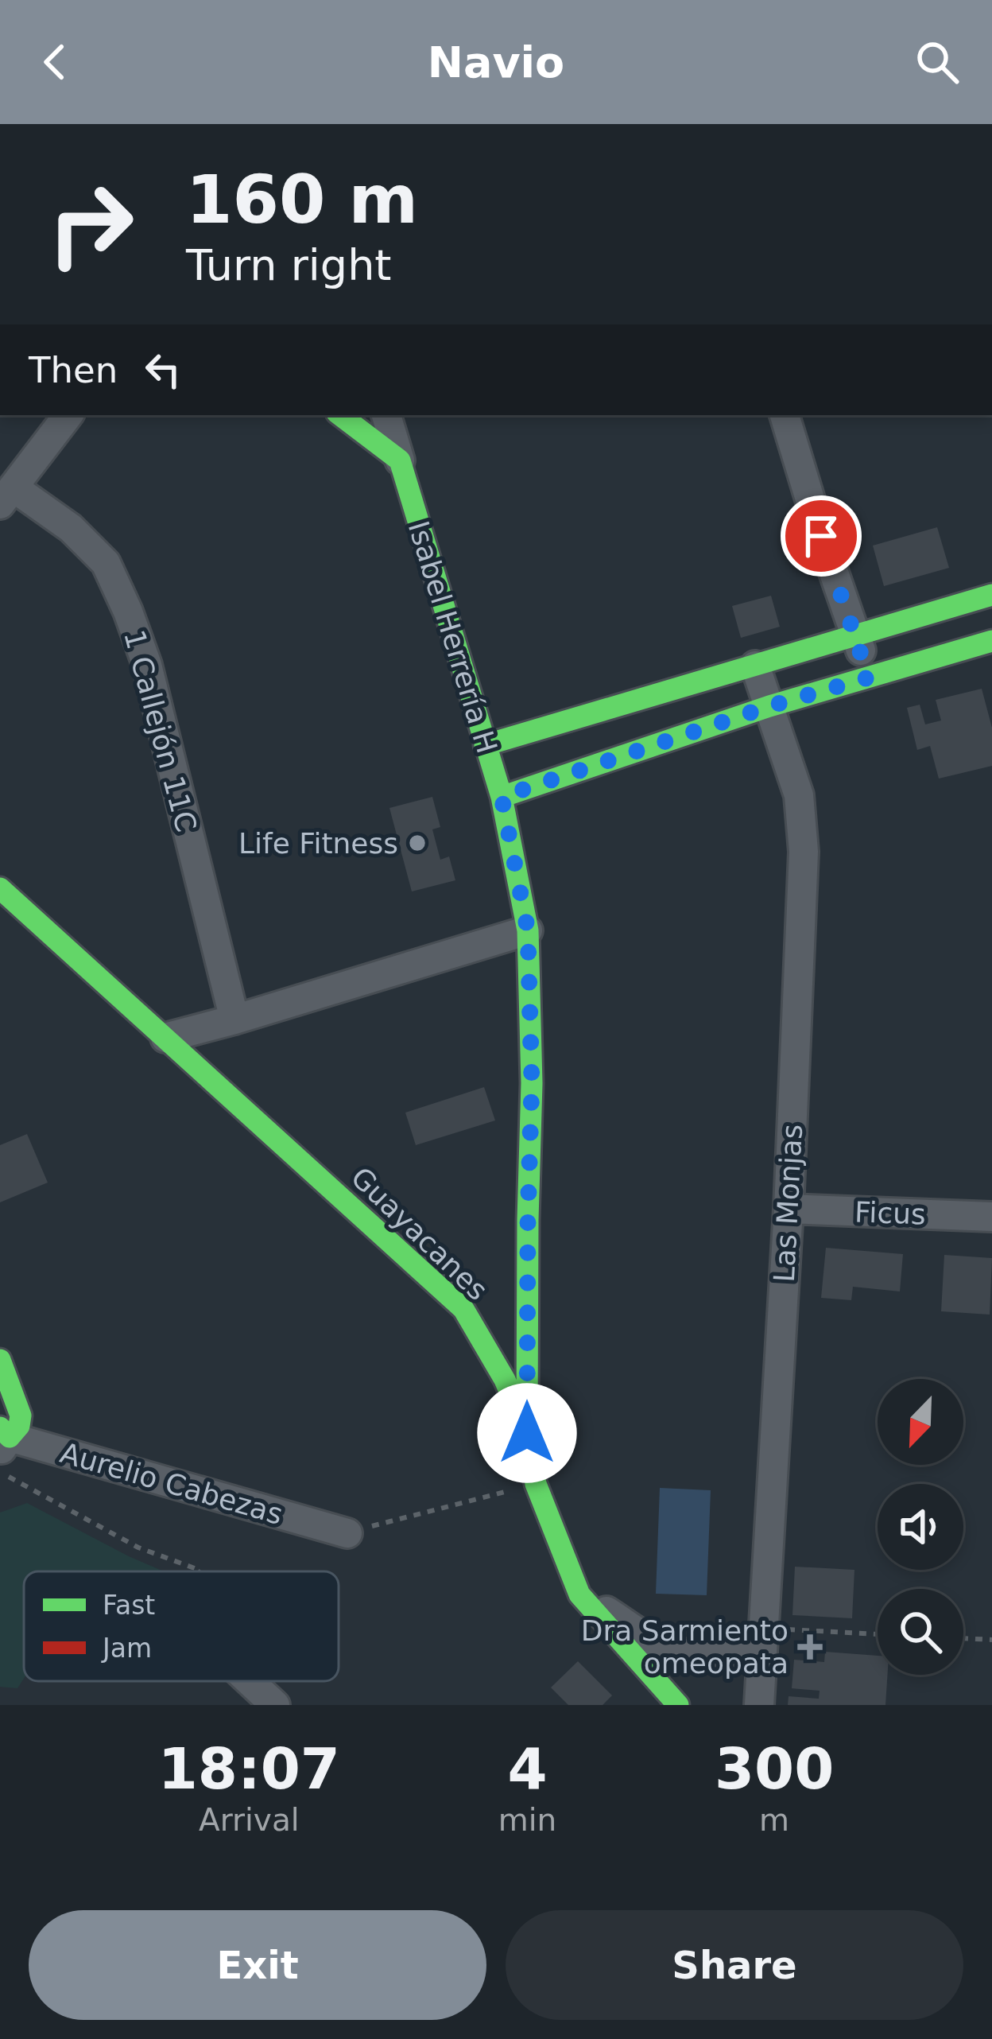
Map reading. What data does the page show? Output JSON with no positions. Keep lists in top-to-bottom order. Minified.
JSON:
{"streets":{"street":["Isabel Herrería H","1 Callejón 11C","Las Monjas","Ficus","Guayacanes","Aurelio Cabezas"]},"crossings":[["Isabel Herrería H","Guayacanes"],["Las Monjas","Ficus"]],"places":{"other":["Life Fitness"],"health":["Dra Sarmiento omeopata"]},"legend":["Fast","Jam"],"north":"bottom left","page":{"header":"Navio","turn":["160 m","Turn right"],"then":"Then","eta":["18:07","Arrival","4","min","300","m"],"buttons":["Exit","Share"]}}
